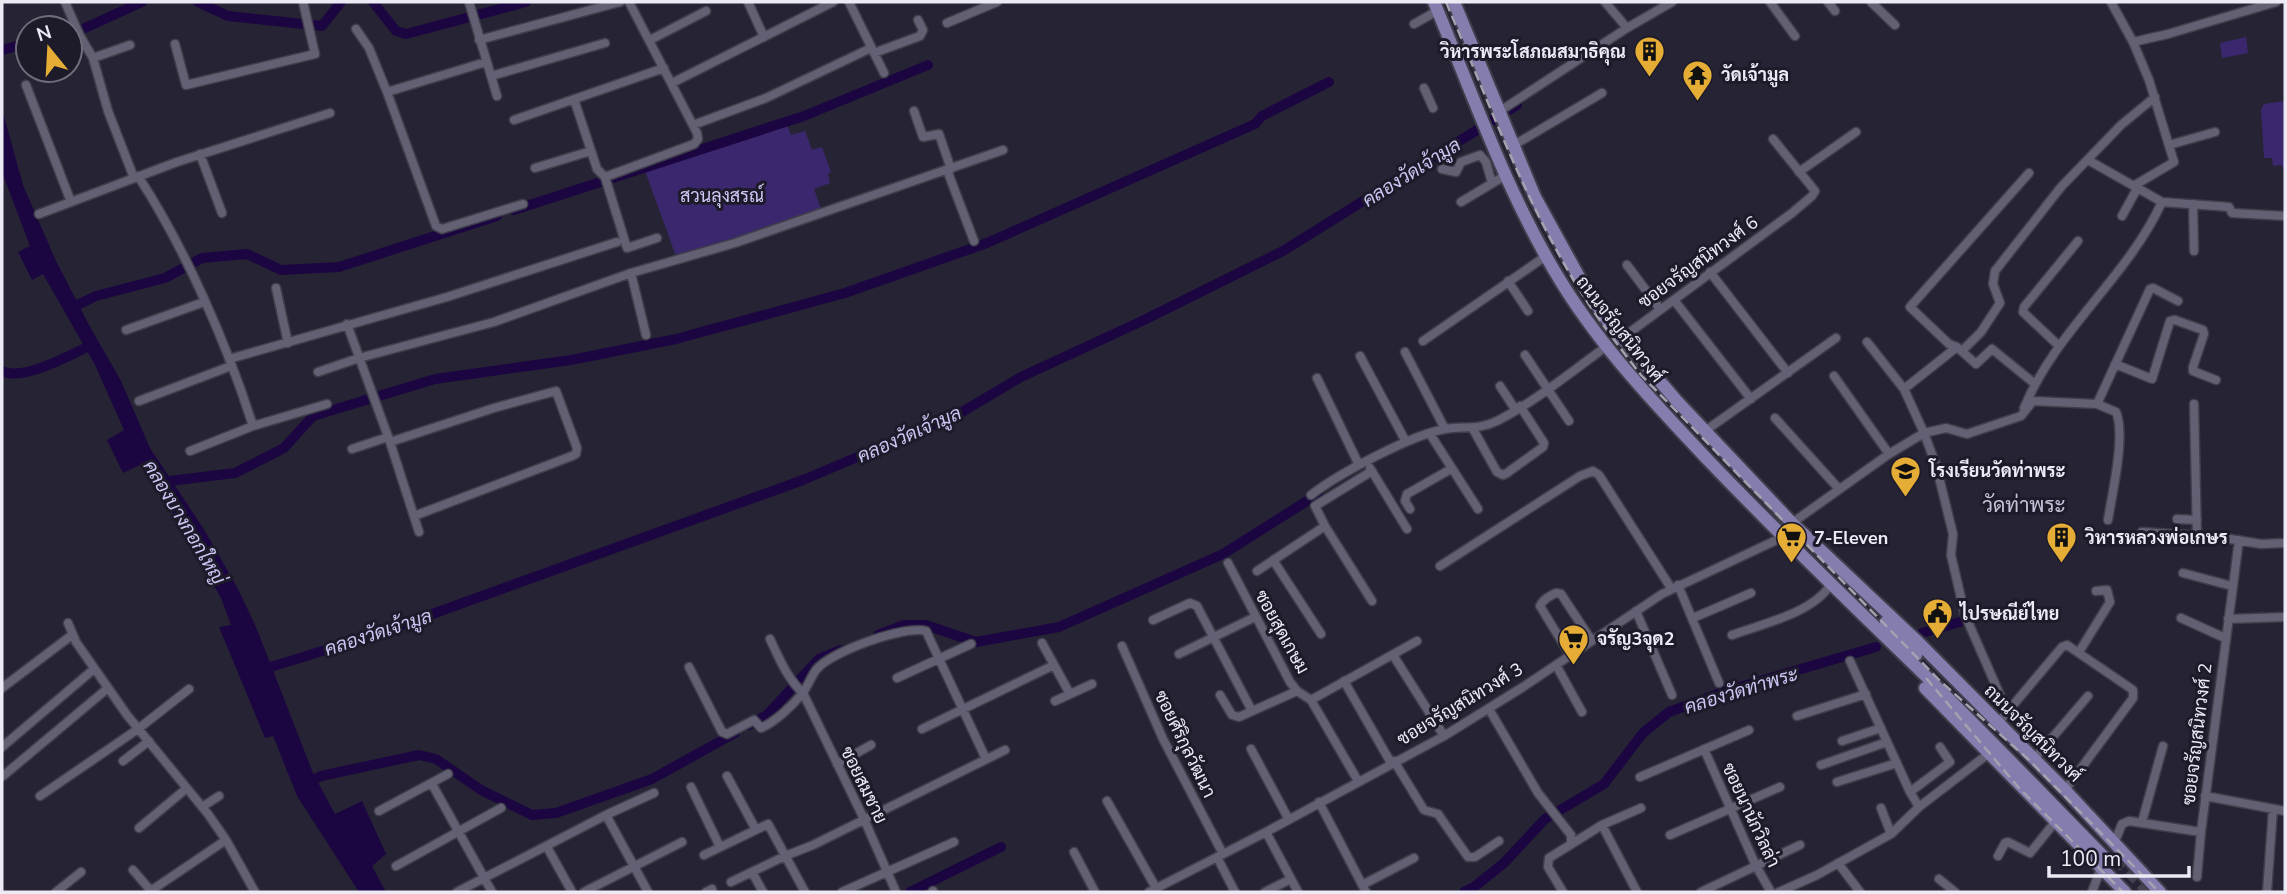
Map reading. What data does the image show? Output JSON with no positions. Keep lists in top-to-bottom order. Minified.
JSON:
{"streets":{"main road":["ถนนจรัญสนิทวงศ์"],"street":["ซอยจรัญสนิทวงศ์ 6","ซอยสุดเกษม","ซอยจรัญสนิทวงศ์ 3","ซอยจรัญสนิทวงศ์ 2","ซอยศิริกุลวัฒนา","ซอยสมชาย","ซอยนานักวิลล่า"]},"crossings":[["ซอยจรัญสนิทวงศ์ 6","ถนนจรัญสนิทวงศ์"],["ถนนจรัญสนิทวงศ์","ซอยจรัญสนิทวงศ์ 3"],["ซอยจรัญสนิทวงศ์ 3","ซอยศิริกุลวัฒนา"]],"districts":["วัดท่าพระ"],"water":["คลองวัดเจ้ามูล","คลองบางกอกใหญ่","คลองวัดท่าพระ"],"parks":["สวนลุงสรณ์"],"places":{"building":["วิหารพระโสภณสมาธิคุณ","วิหารหลวงพ่อเกษร"],"temple":["วัดเจ้ามูล"],"school or university":["โรงเรียนวัดท่าพระ"],"supermarket":["7-Eleven","จรัญ3จุด2"],"public building":["ไปรษณีย์ไทย"]},"scale_bar":"100 m","north":"top"}
